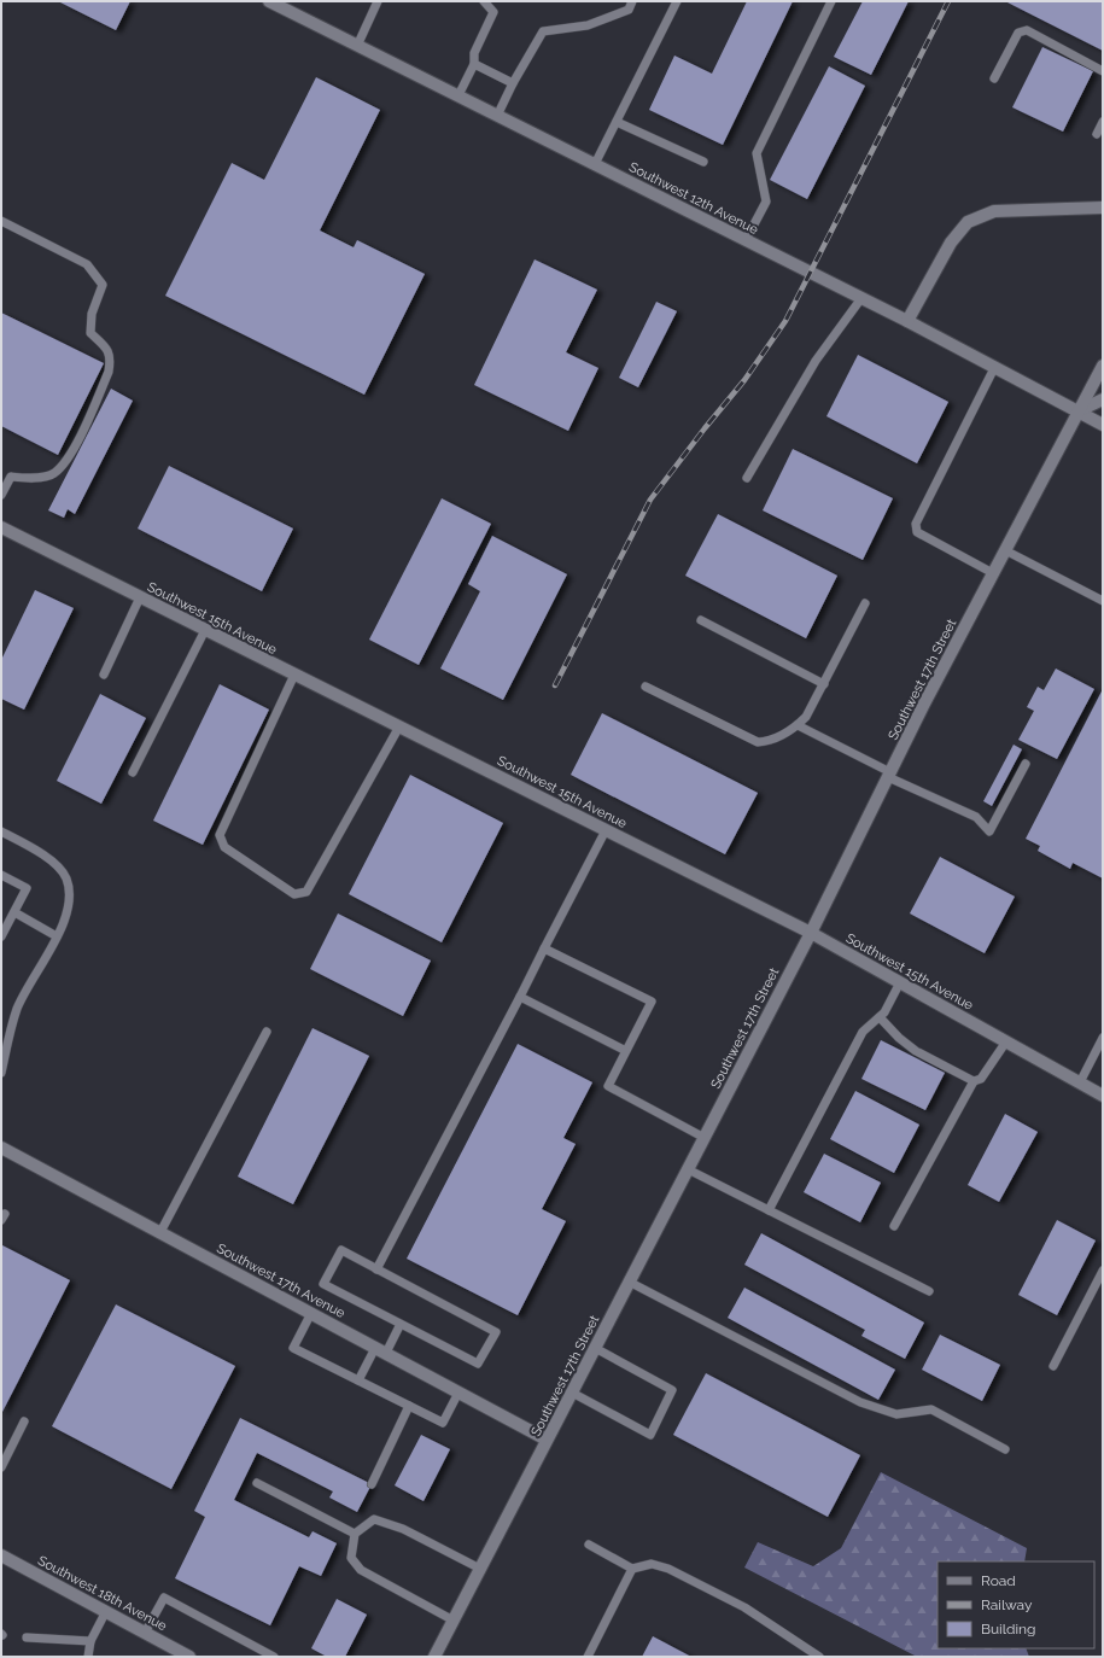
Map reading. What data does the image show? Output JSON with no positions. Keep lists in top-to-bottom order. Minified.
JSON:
{"streets":{"street":["Southwest 12th Avenue","Southwest 15th Avenue","Southwest 17th Street","Southwest 17th Avenue","Southwest 18th Avenue"]},"crossings":[["Southwest 12th Avenue","Southwest 17th Street"],["Southwest 15th Avenue","Southwest 17th Street"],["Southwest 17th Street","Southwest 17th Avenue"]],"legend":["Road","Railway","Building"]}
